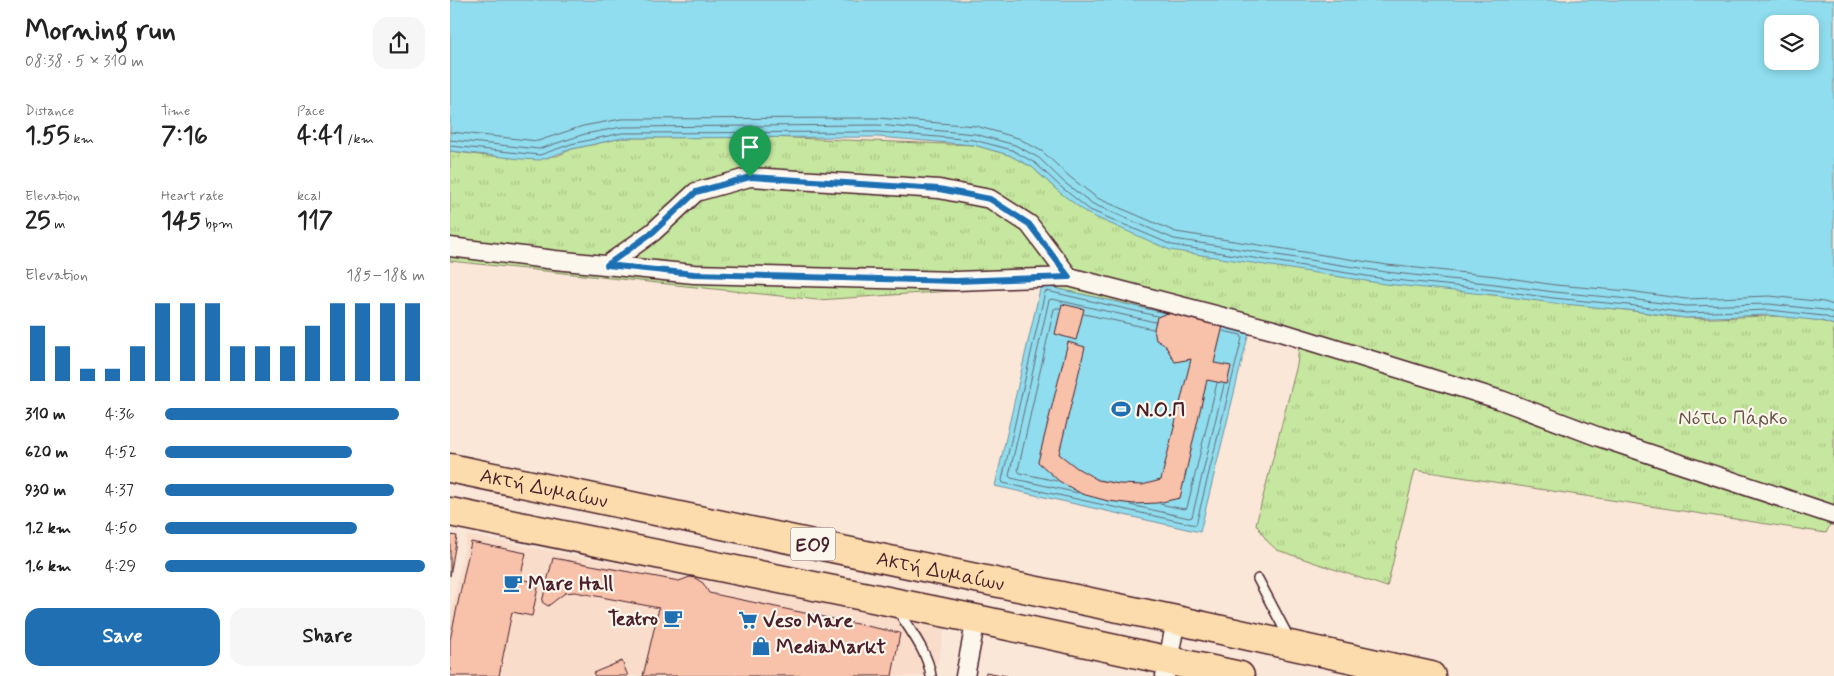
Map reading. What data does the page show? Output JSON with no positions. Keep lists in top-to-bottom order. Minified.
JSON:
{"streets":{"main road":["Ακτή Δυμαίων","ΕΟ9"]},"parks":["Νότιο Πάρκο"],"places":{"sports":["Ν.Ο.Π"],"cafe":["Mare Hall","Teatro"],"supermarket":["Veso Mare"],"shop":["MediaMarkt"]},"page":{"heading":["Morning run","08:38 · 5 × 310 m"],"stats":[["Distance","1.55 km"],["Time","7:16"],["Pace","4:41 /km"],["Elevation","25 m"],["Heart rate","145 bpm"],["kcal","117"]],"chart":["Elevation","185–188 m"],"list":[{"name":"310 m","note":"4:36"},{"name":"620 m","note":"4:52"},{"name":"930 m","note":"4:37"},{"name":"1.2 km","note":"4:50"},{"name":"1.6 km","note":"4:29"}],"buttons":["Save","Share"]}}
